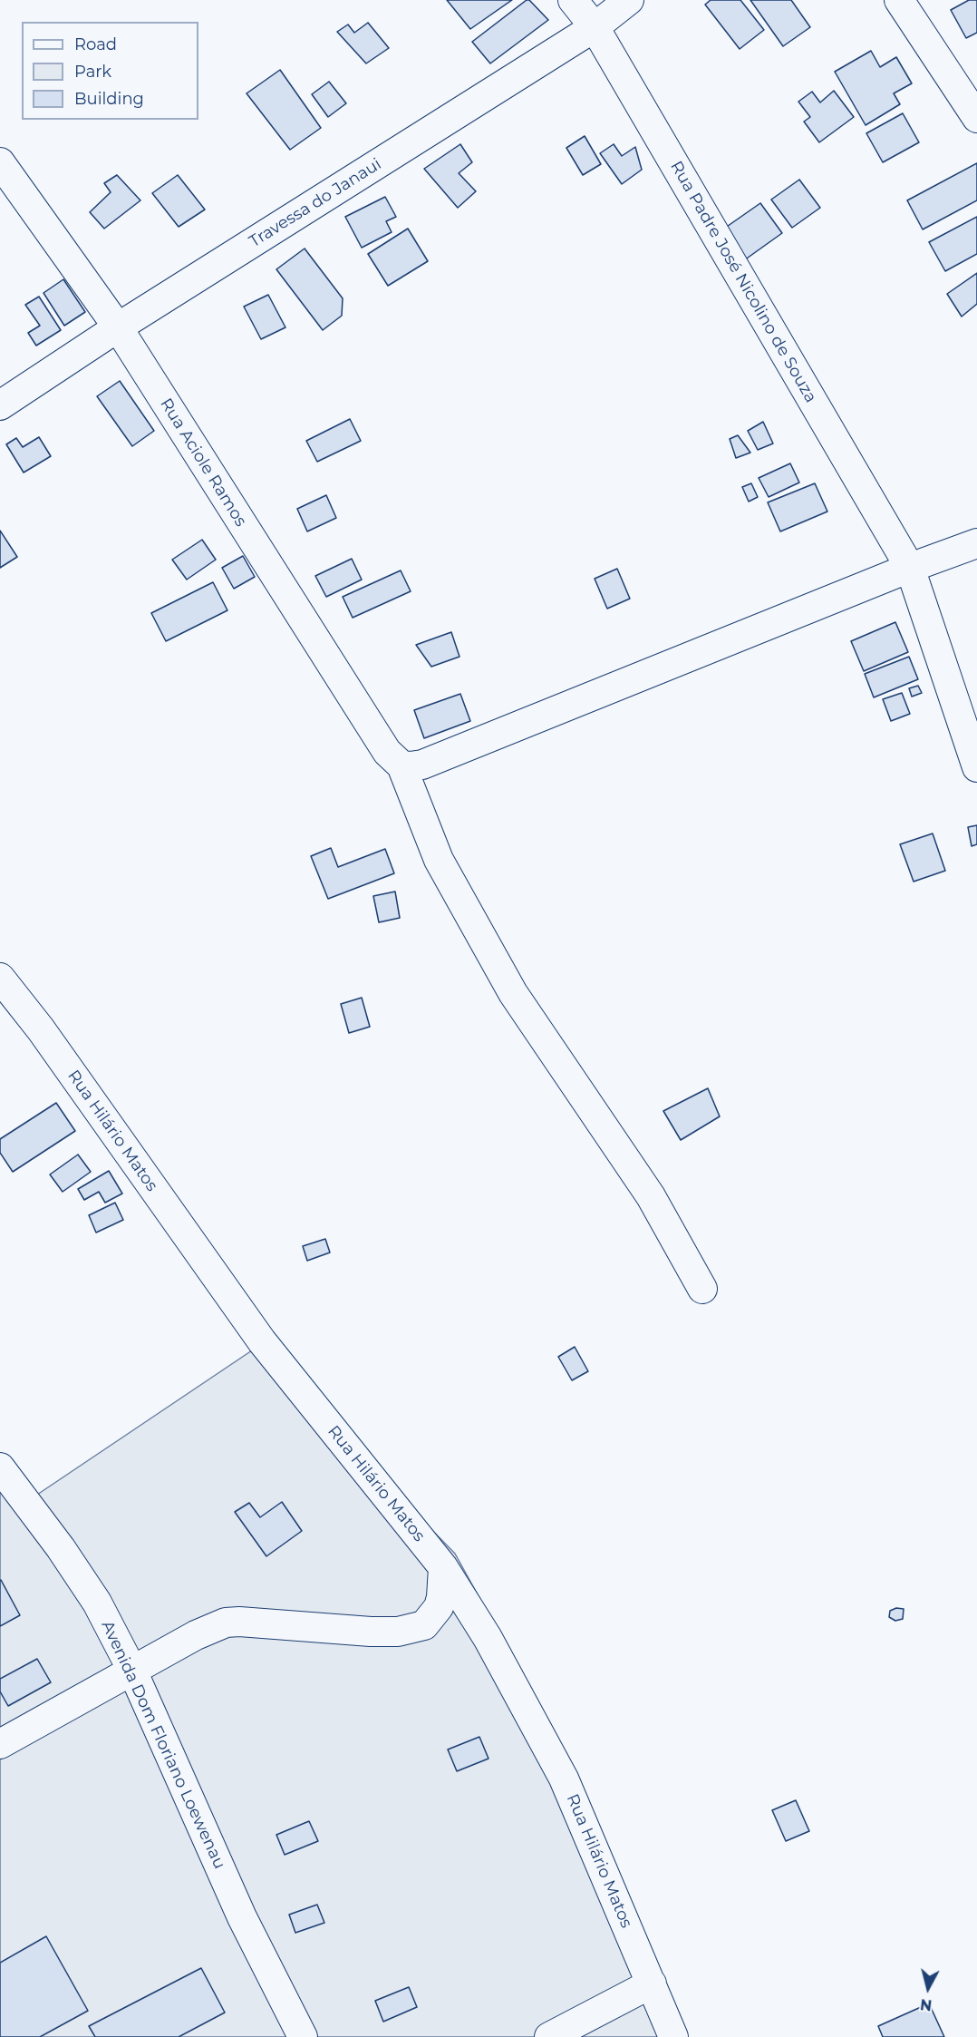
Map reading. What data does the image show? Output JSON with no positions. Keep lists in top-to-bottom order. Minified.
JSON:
{"streets":{"street":["Travessa do Janaui","Rua Padre José Nicolino de Souza","Rua Aciole Ramos","Rua Hilário Matos","Avenida Dom Floriano Loewenau"]},"crossings":[["Travessa do Janaui","Rua Padre José Nicolino de Souza"],["Travessa do Janaui","Rua Aciole Ramos"]],"legend":["Road","Park","Building"],"north":"bottom"}
